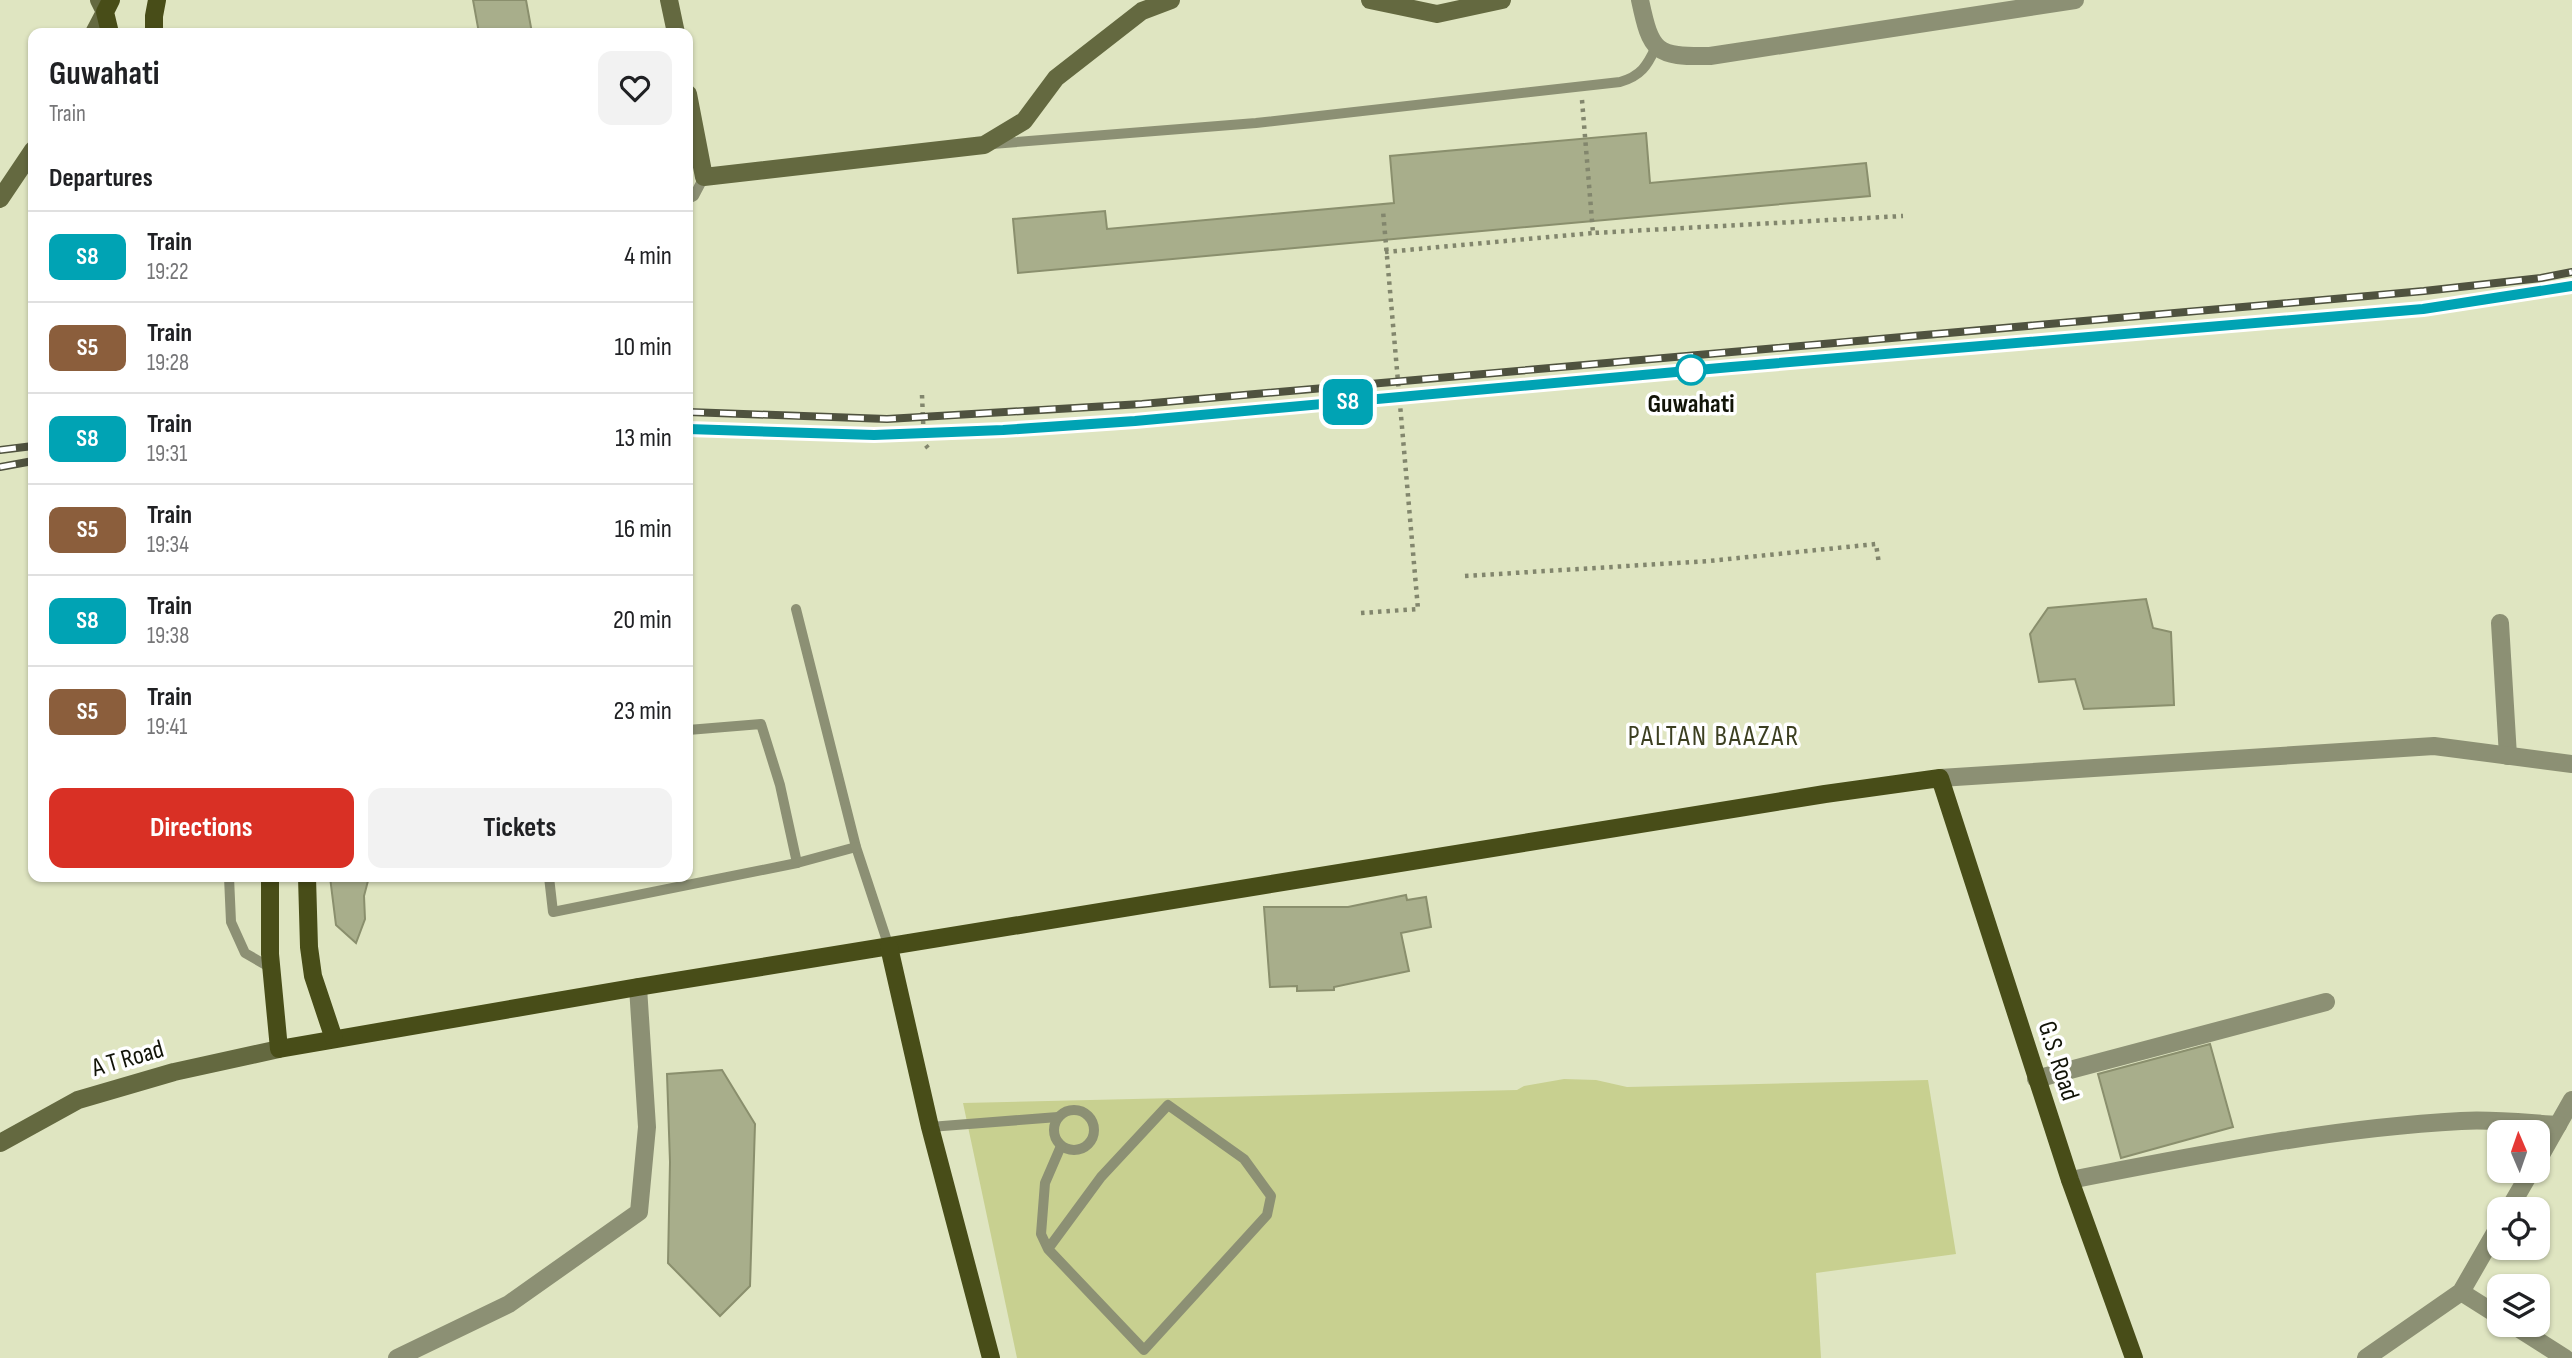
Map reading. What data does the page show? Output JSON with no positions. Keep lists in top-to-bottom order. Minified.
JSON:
{"streets":{"main road":["G.S. Road"],"street":["A T Road"]},"districts":["PALTAN BAAZAR"],"places":["Guwahati"],"north":"top","page":{"on_map":"S8","heading":[["Guwahati","Train"],"Departures"],"list":[{"mark":"S8","name":"Train","note":"19:22","value":"4 min"},{"mark":"S5","name":"Train","note":"19:28","value":"10 min"},{"mark":"S8","name":"Train","note":"19:31","value":"13 min"},{"mark":"S5","name":"Train","note":"19:34","value":"16 min"},{"mark":"S8","name":"Train","note":"19:38","value":"20 min"},{"mark":"S5","name":"Train","note":"19:41","value":"23 min"}],"buttons":["Directions","Tickets"]}}
